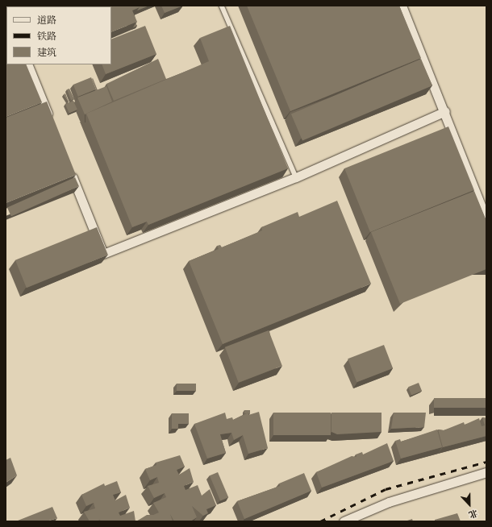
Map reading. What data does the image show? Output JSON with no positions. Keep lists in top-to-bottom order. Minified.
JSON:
{"legend":["道路","铁路","建筑"],"north":"bottom"}
